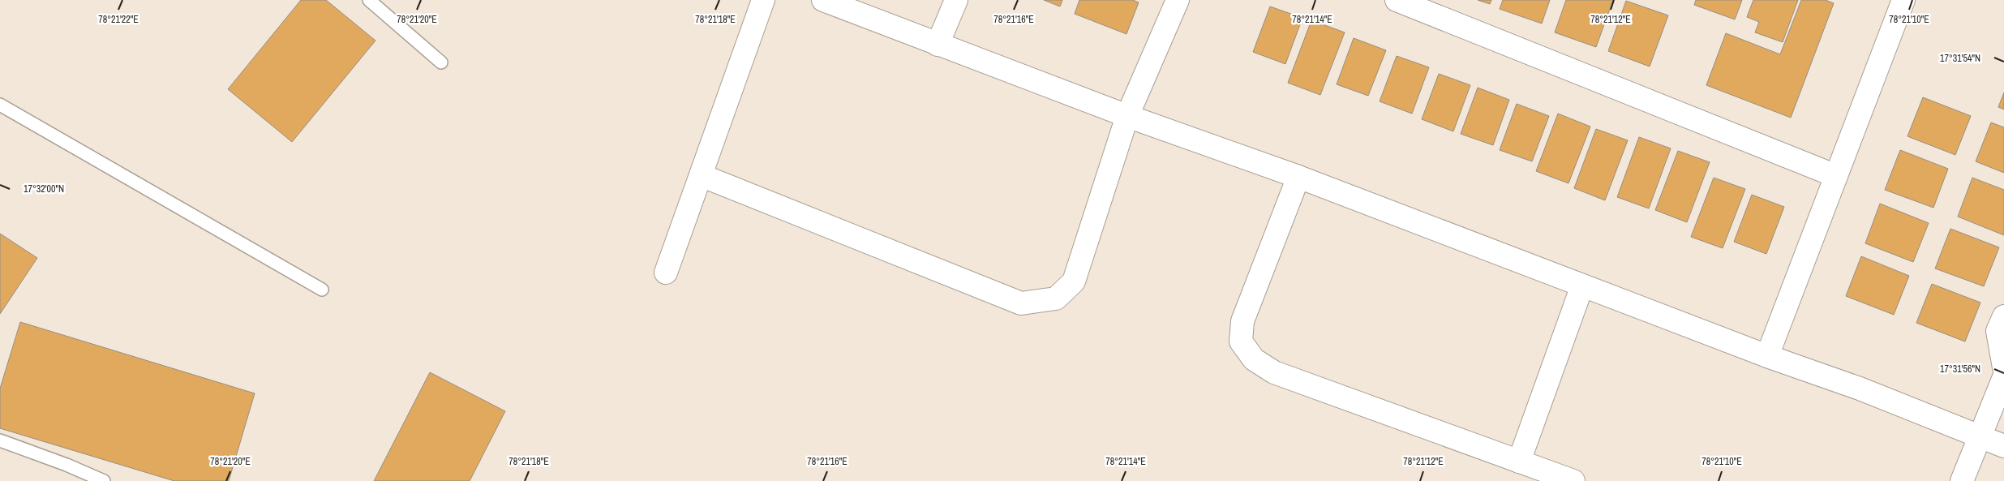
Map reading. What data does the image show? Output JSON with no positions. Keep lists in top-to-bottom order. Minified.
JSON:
{"coordinates":["78°21'22\"E","78°21'20\"E","78°21'18\"E","78°21'16\"E","78°21'14\"E","78°21'12\"E","78°21'10\"E","17°31'54\"N","17°32'00\"N","17°31'56\"N"]}
